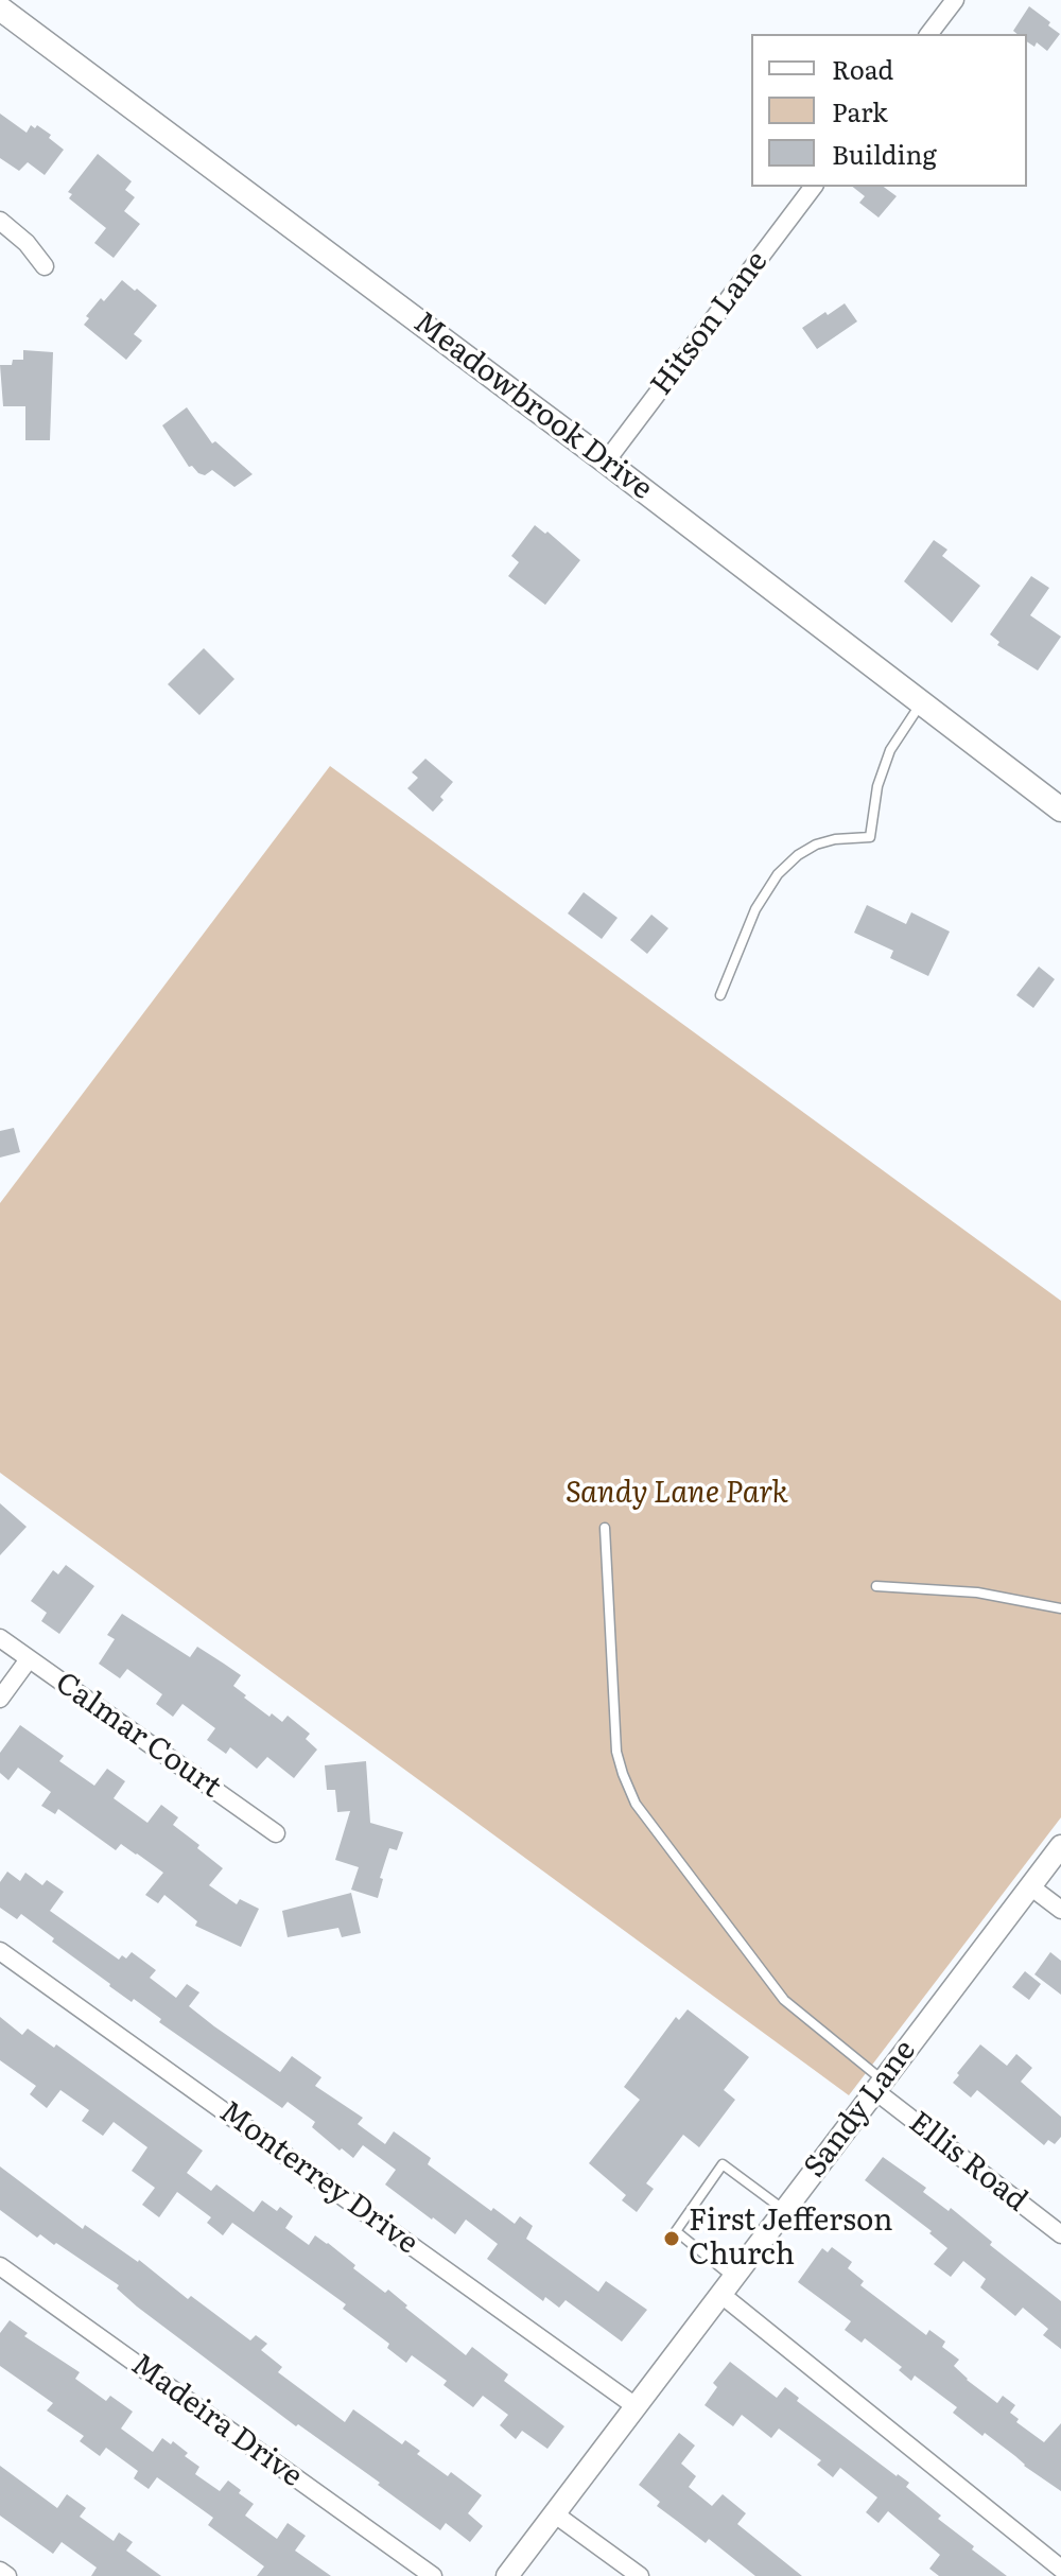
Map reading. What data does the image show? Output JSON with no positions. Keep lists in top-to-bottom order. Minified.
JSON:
{"streets":{"main road":["Meadowbrook Drive"],"street":["Hitson Lane","Calmar Court","Sandy Lane","Ellis Road","Monterrey Drive","Madeira Drive"]},"crossings":[["Hitson Lane","Meadowbrook Drive"],["Sandy Lane","Ellis Road"],["Sandy Lane","Monterrey Drive"]],"parks":["Sandy Lane Park"],"places":["First Jefferson Church"],"legend":["Road","Park","Building"]}
